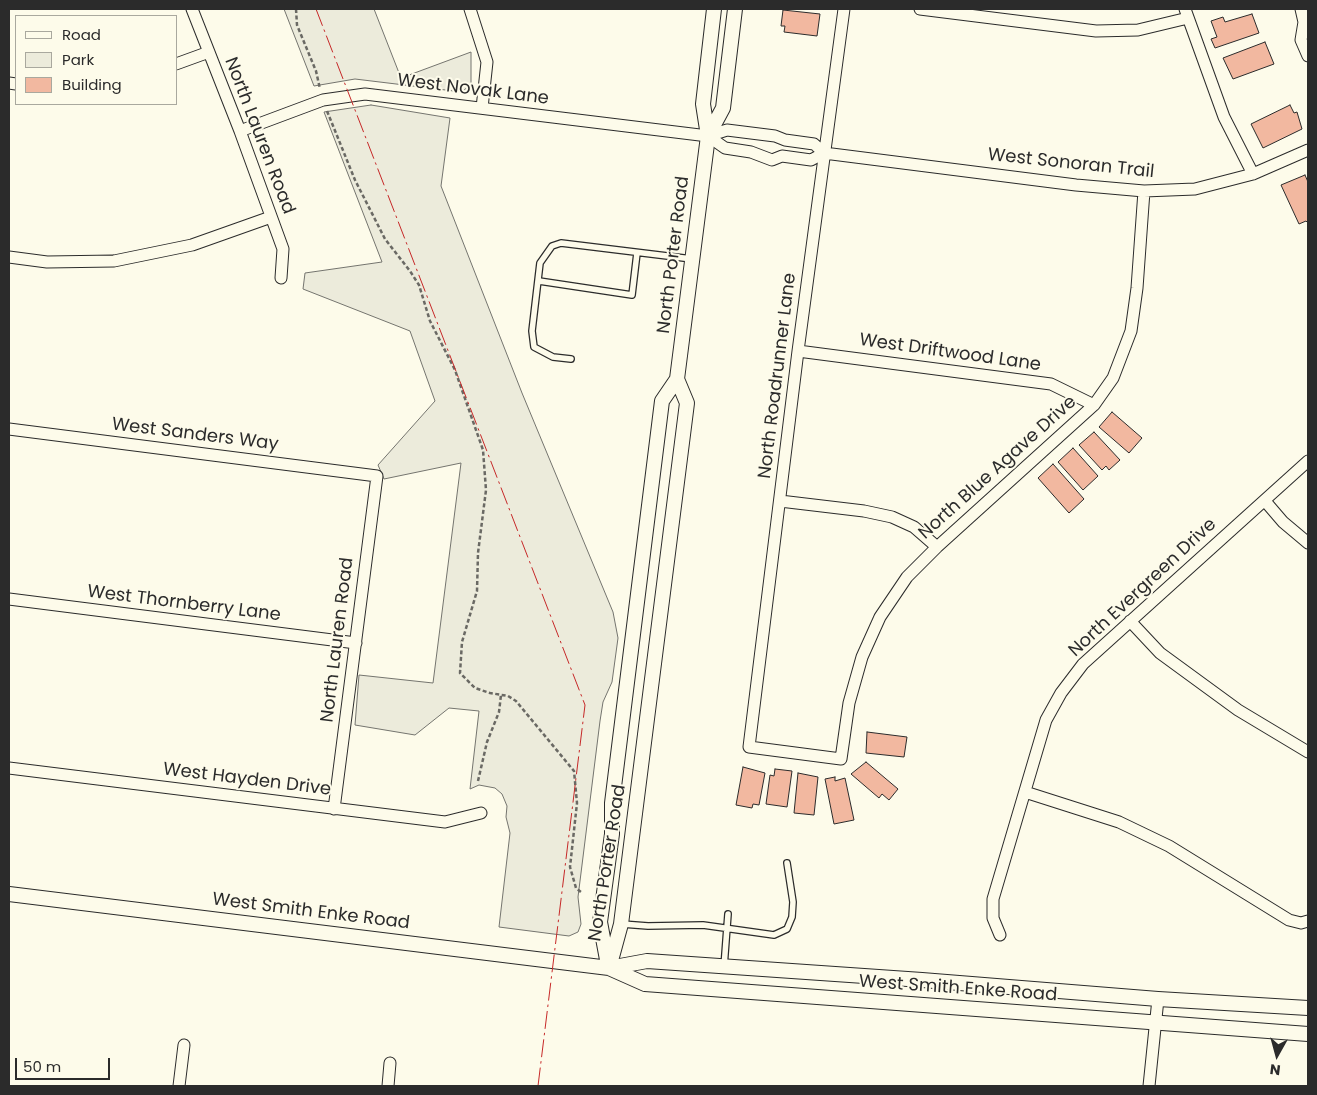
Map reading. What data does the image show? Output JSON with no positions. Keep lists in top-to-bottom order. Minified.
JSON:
{"streets":{"street":["West Novak Lane","North Lauren Road","West Sonoran Trail","North Porter Road","West Driftwood Lane","North Roadrunner Lane","West Sanders Way","North Blue Agave Drive","North Evergreen Drive","West Thornberry Lane","West Hayden Drive","West Smith Enke Road"]},"crossings":[["West Novak Lane","North Lauren Road"],["West Novak Lane","West Sonoran Trail"],["West Novak Lane","North Porter Road"],["North Lauren Road","West Sanders Way"],["North Lauren Road","West Thornberry Lane"],["North Lauren Road","West Hayden Drive"],["West Sonoran Trail","North Porter Road"],["West Sonoran Trail","North Roadrunner Lane"],["West Sonoran Trail","North Blue Agave Drive"],["North Porter Road","West Smith Enke Road"],["West Driftwood Lane","North Roadrunner Lane"],["West Driftwood Lane","North Blue Agave Drive"],["North Roadrunner Lane","North Blue Agave Drive"]],"legend":["Road","Park","Building"],"scale_bar":"50 m","north":"bottom"}
